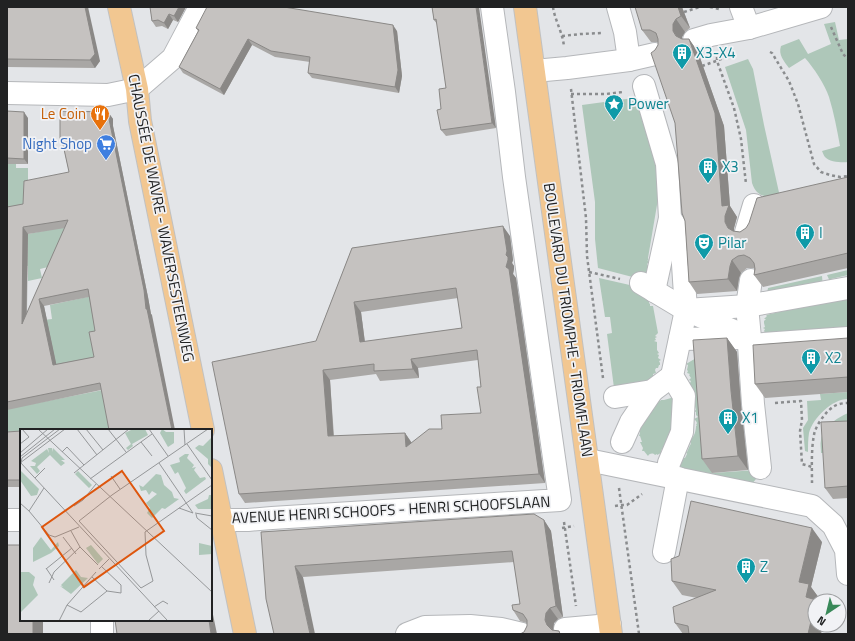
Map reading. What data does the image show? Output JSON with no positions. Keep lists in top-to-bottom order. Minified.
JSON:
{"streets":{"main road":["CHAUSSÉE DE WAVRE - WAVERSESTEENWEG","BOULEVARD DU TRIOMPHE - TRIOMFLAAN"],"street":["AVENUE HENRI SCHOOFS - HENRI SCHOOFSLAAN"]},"places":{"building":["X3-X4","X3","I","X2","X1","Z"],"place":["Power"],"restaurant":["Le Coin"],"supermarket":["Night Shop"],"theatre":["Pilar"]},"north":"bottom left"}
